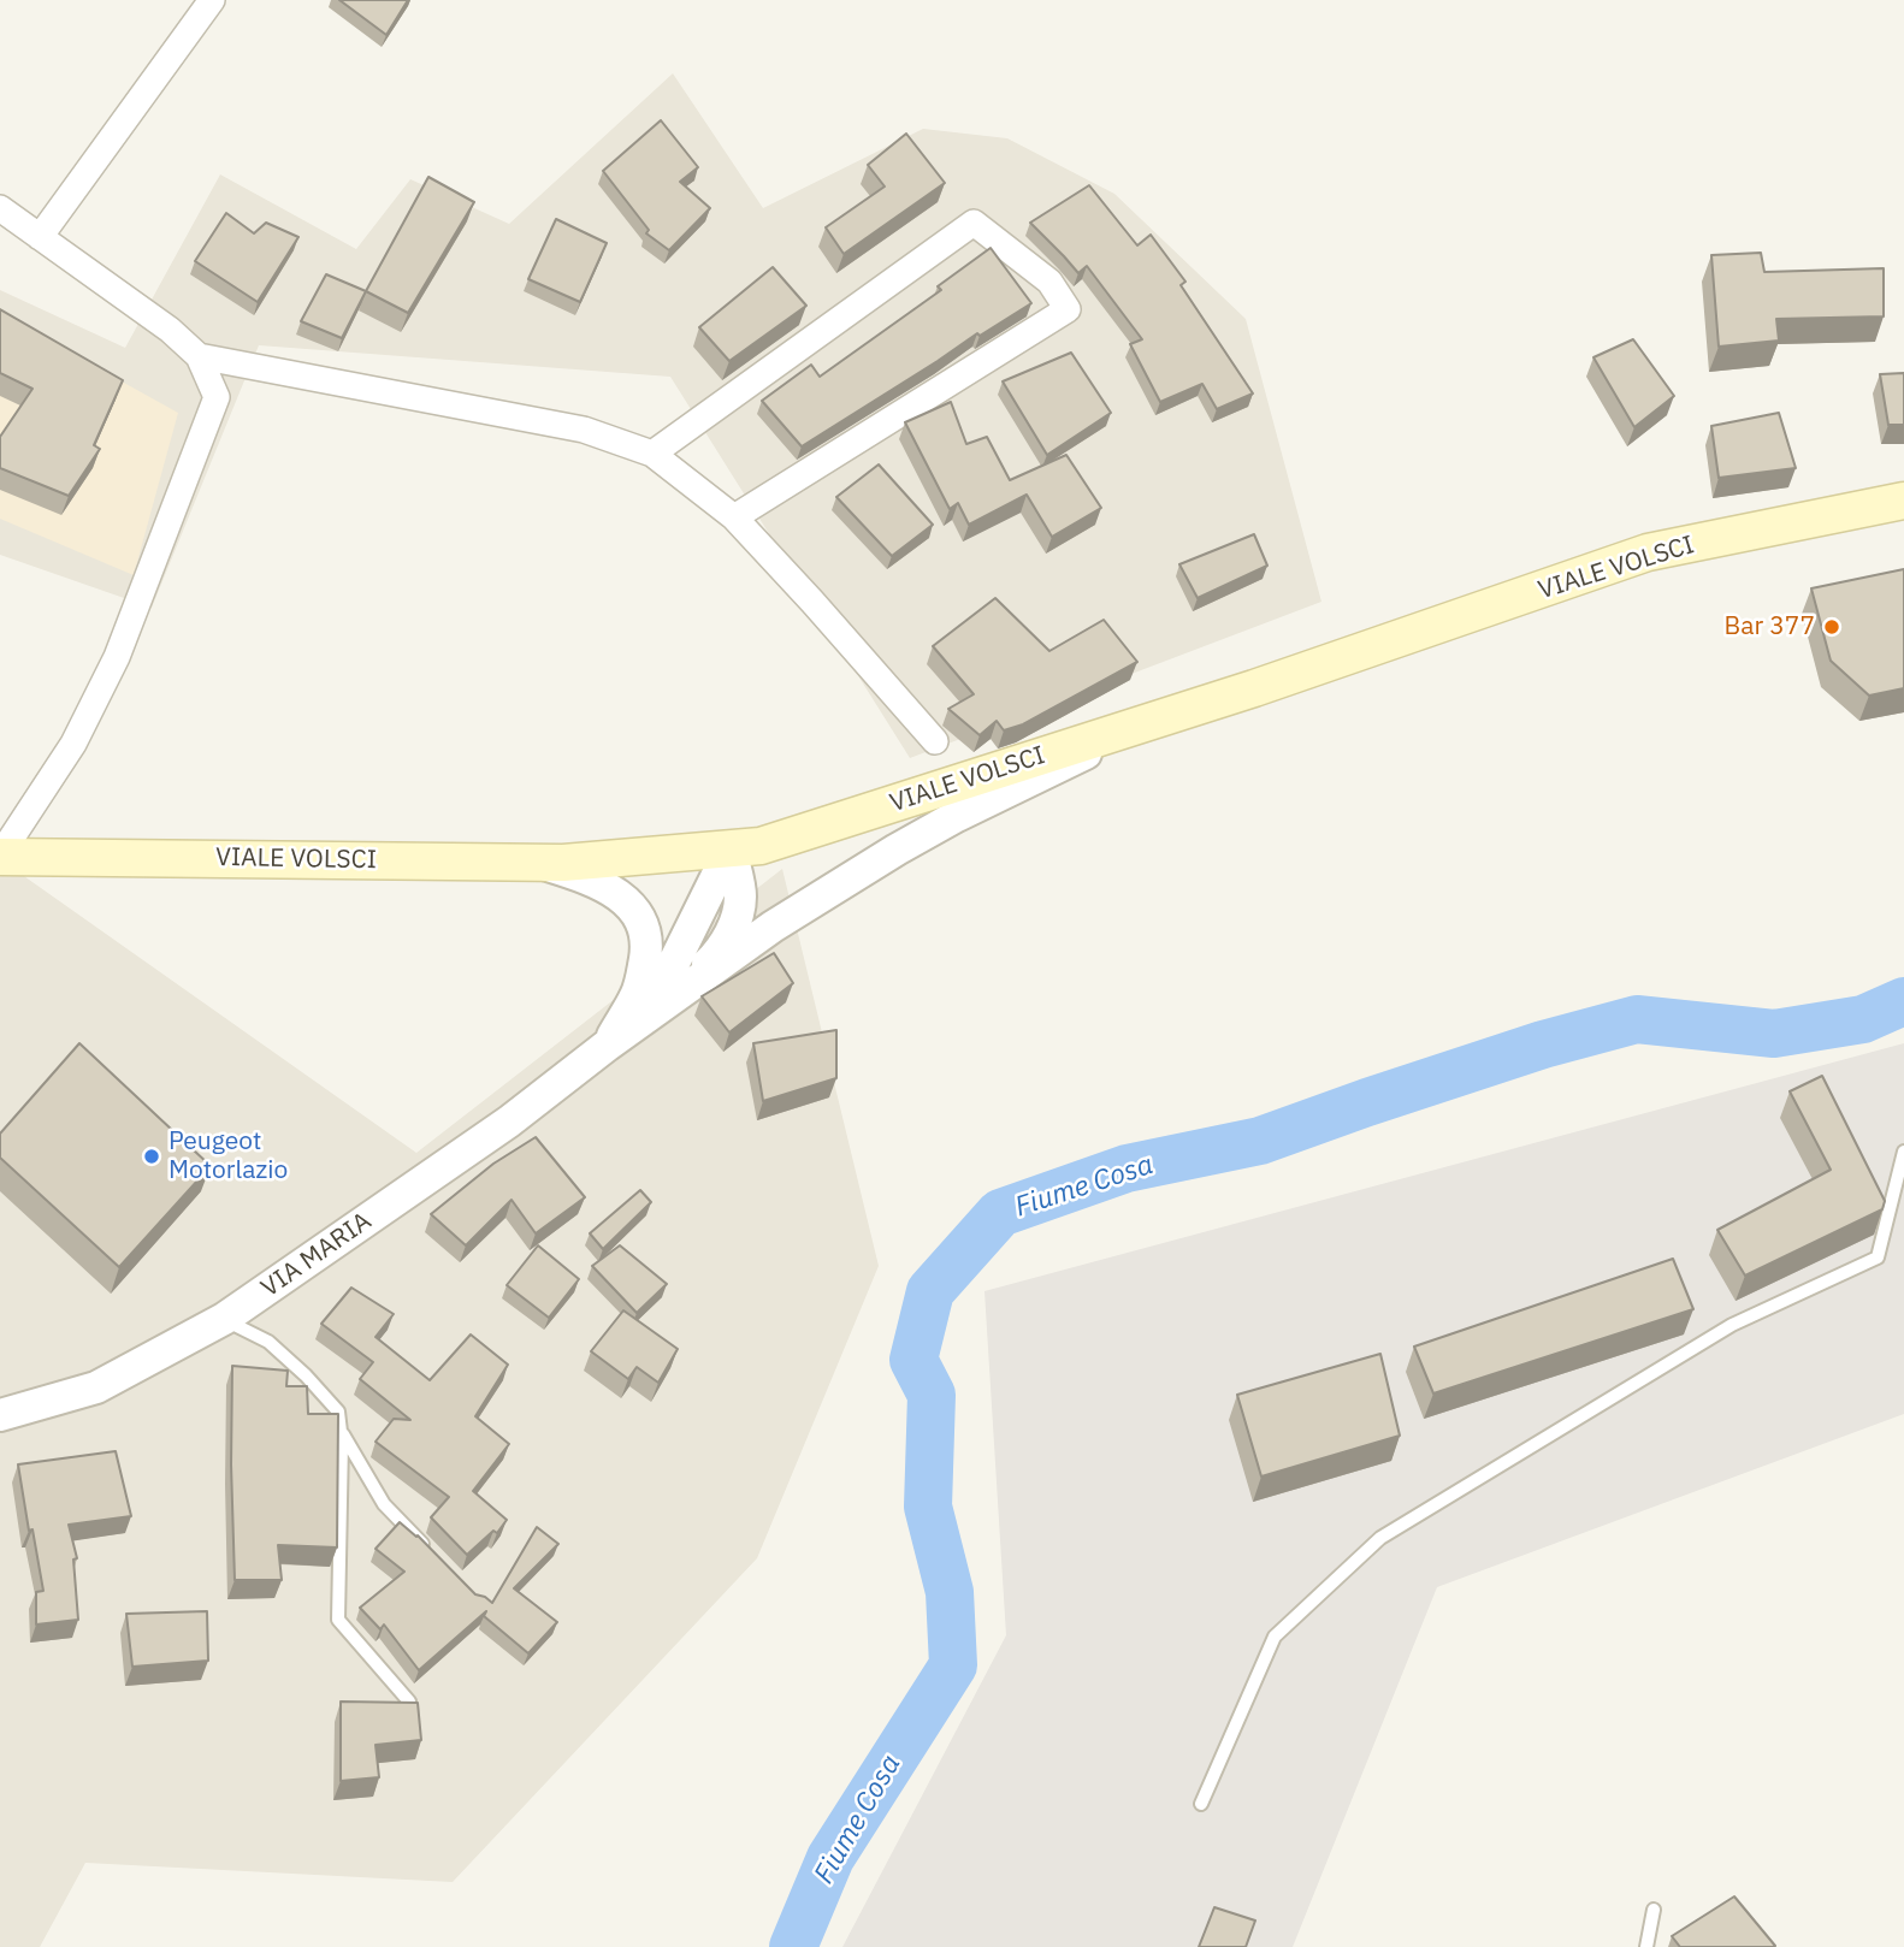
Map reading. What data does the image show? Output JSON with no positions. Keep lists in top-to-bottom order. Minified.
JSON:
{"streets":{"main road":["VIALE VOLSCI"],"street":["VIA MARIA"]},"water":["Fiume Cosa"],"places":["Bar 377","Peugeot Motorlazio"]}
